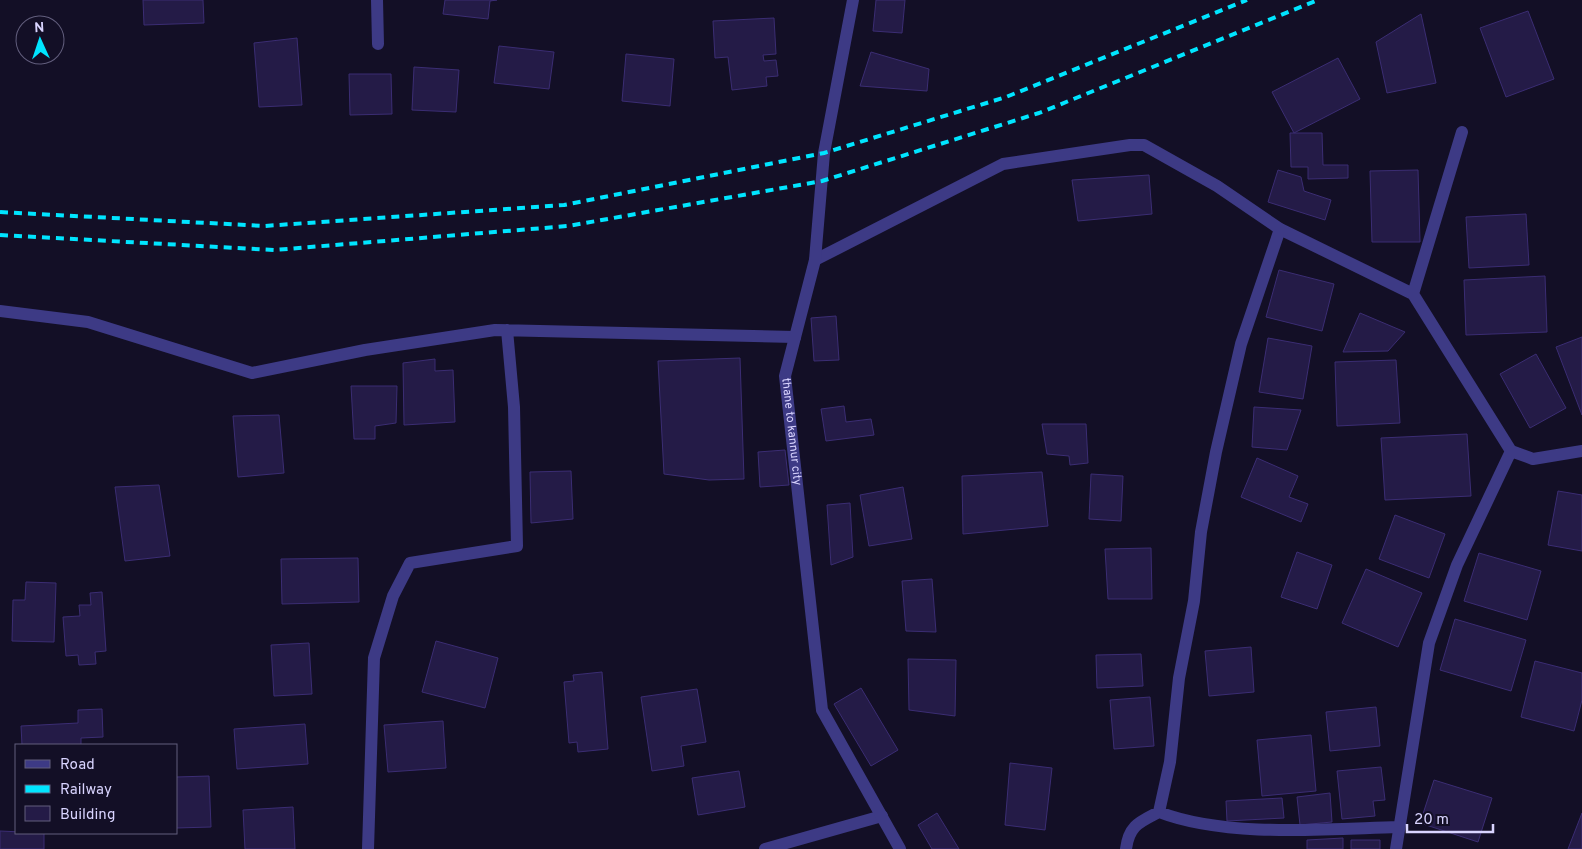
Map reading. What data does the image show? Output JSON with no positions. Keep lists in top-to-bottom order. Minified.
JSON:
{"streets":{"street":["thane to kannur city"]},"legend":["Road","Railway","Building"],"scale_bar":"20 m","north":"top"}
